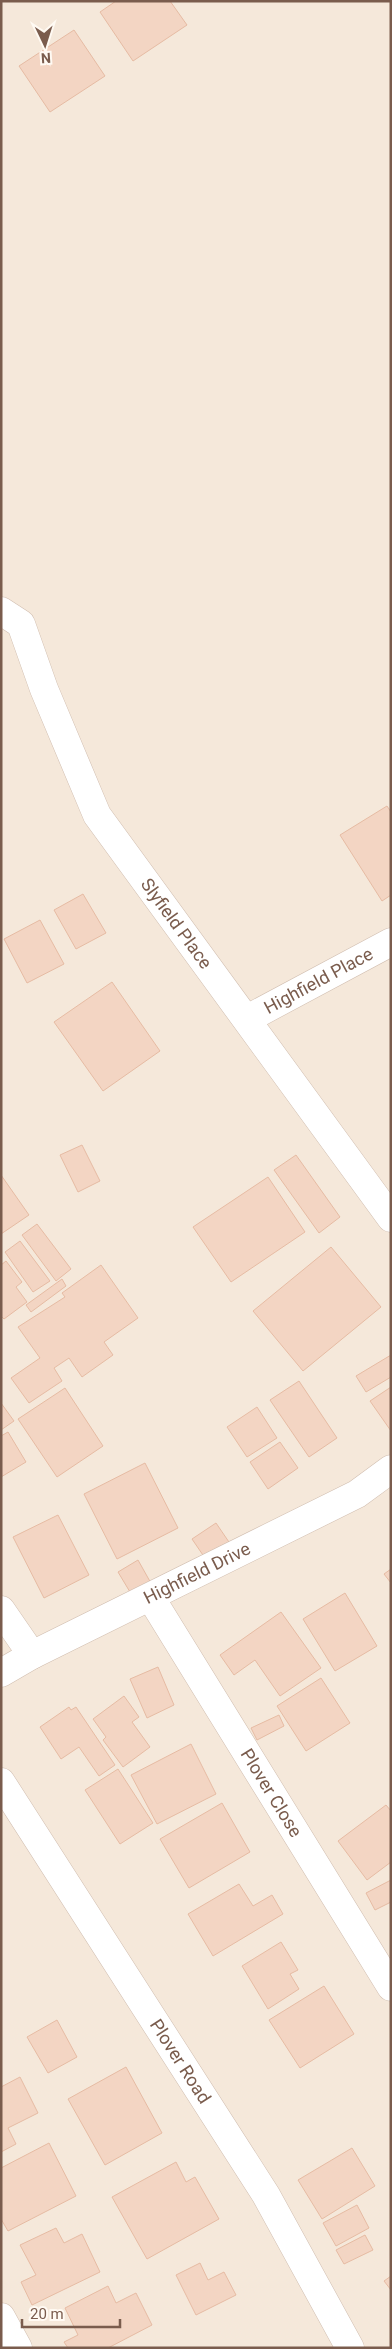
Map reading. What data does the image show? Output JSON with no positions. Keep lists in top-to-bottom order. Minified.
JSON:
{"streets":{"street":["Slyfield Place","Highfield Place","Highfield Drive","Plover Close","Plover Road"]},"crossings":[["Slyfield Place","Highfield Place"],["Highfield Drive","Plover Close"]],"scale_bar":"20 m","north":"bottom"}
